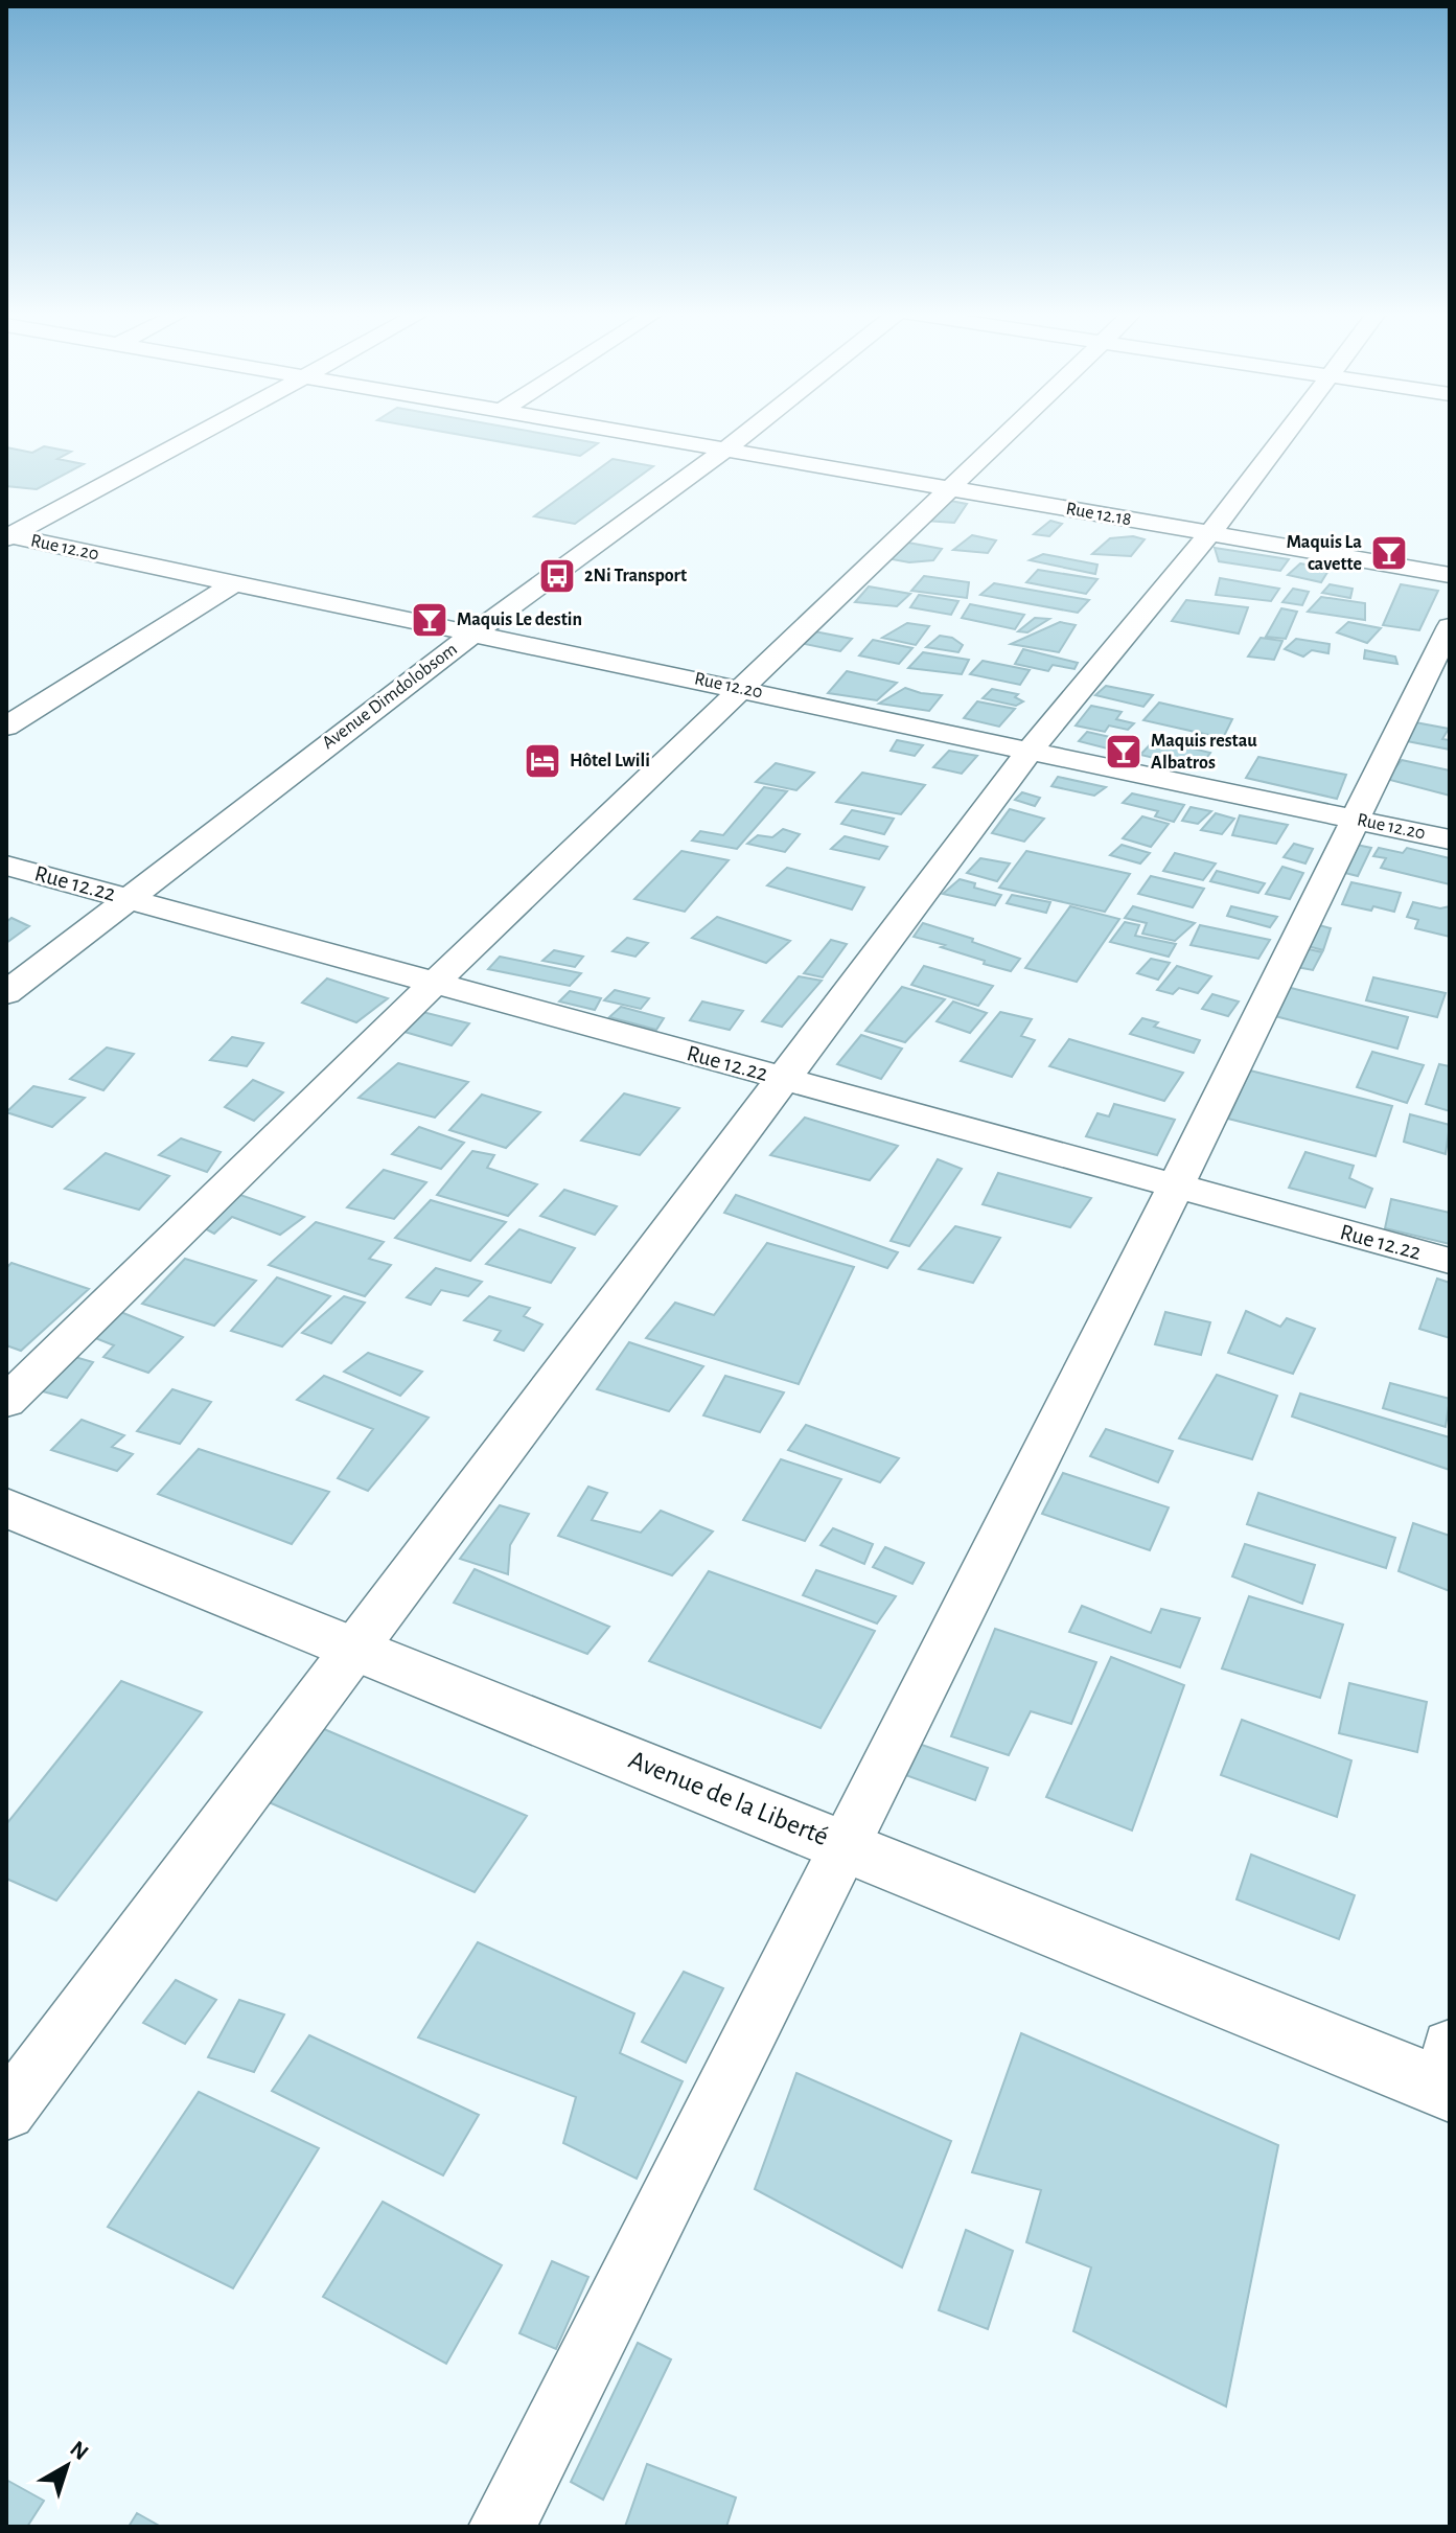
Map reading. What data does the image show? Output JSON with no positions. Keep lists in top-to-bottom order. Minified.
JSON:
{"streets":{"main road":["Avenue de la Liberté"],"street":["Rue 12.18","Rue 12.20","Avenue Dimdolobsom","Rue 12.22"]},"crossings":[["Rue 12.18","Avenue Dimdolobsom"],["Rue 12.20","Avenue Dimdolobsom"],["Avenue Dimdolobsom","Rue 12.22"]],"places":{"bar":["Maquis La cavette","Maquis Le destin","Maquis restau Albatros"],"bus stop":["2Ni Transport"],"hotel":["Hôtel Lwili"]},"north":"top right"}
